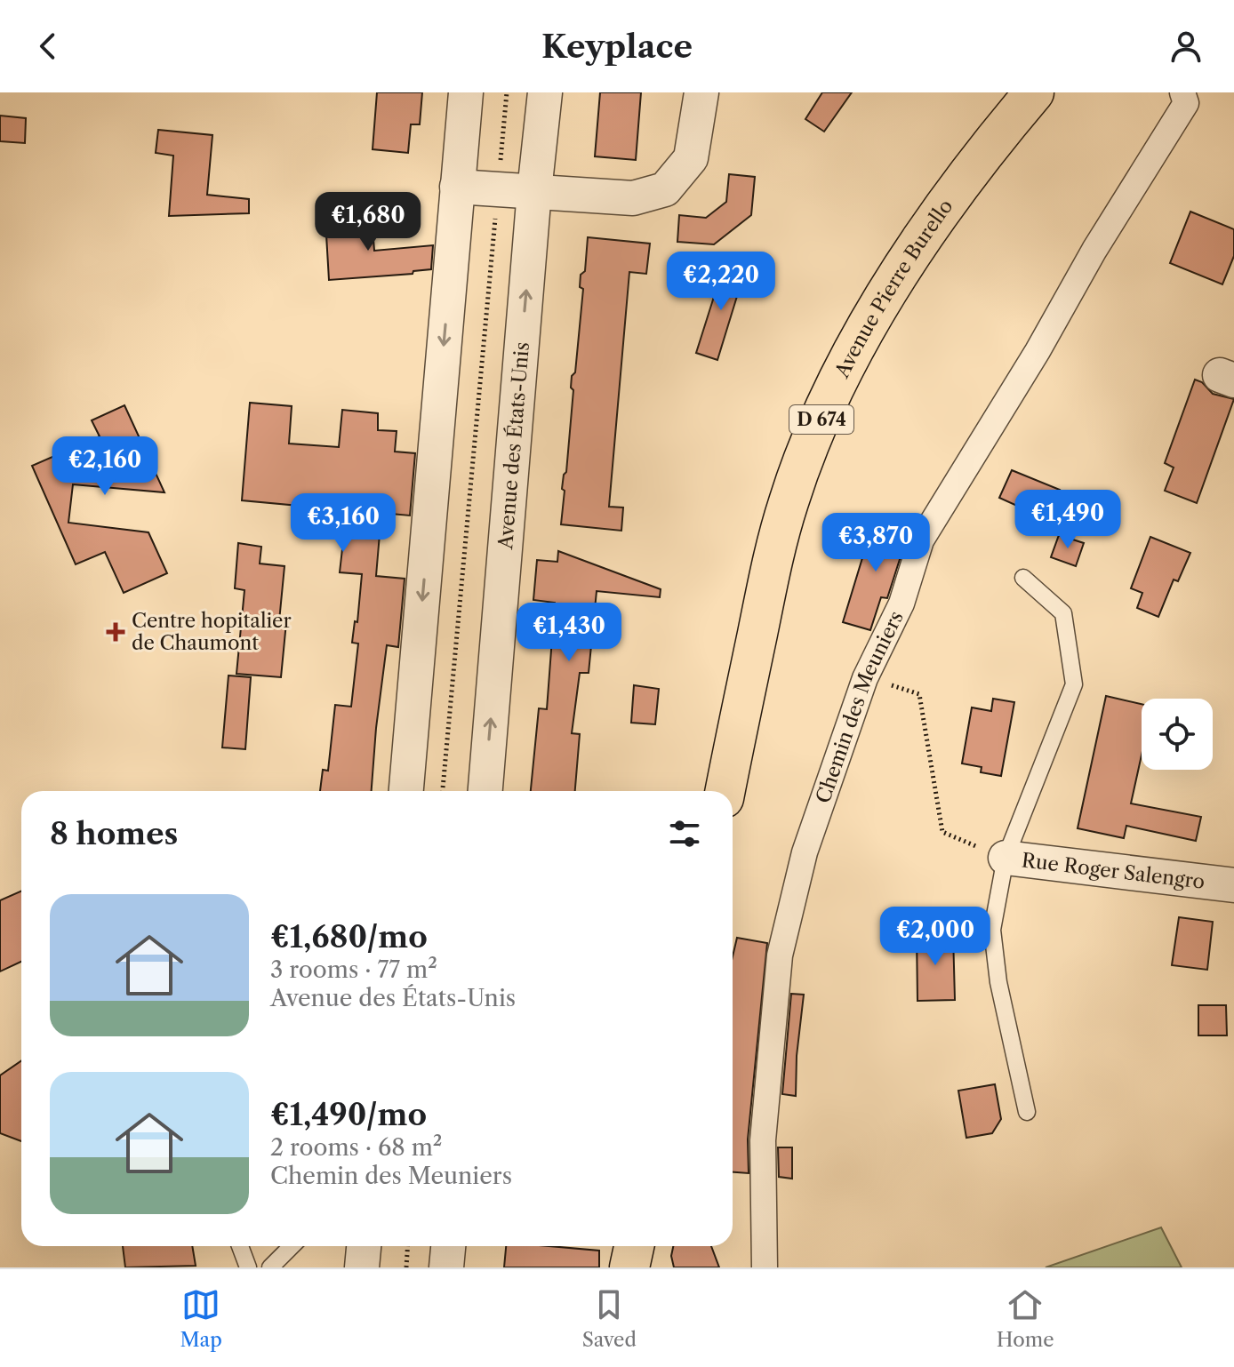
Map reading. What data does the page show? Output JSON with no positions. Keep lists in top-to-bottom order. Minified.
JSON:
{"streets":{"main road":["Avenue Pierre Burello","D 674"],"street":["Avenue des États-Unis","Chemin des Meuniers","Rue Roger Salengro"]},"places":{"health":["Centre hopitalier de Chaumont"]},"page":{"header":"Keyplace","price":["€1,680","€2,220","€2,160","€1,490","€3,160","€3,870","€1,430","€2,000"],"heading":"8 homes","list":[{"name":"€1,680/mo","note":"3 rooms · 77 m² · Avenue des États-Unis"},{"name":"€1,490/mo","note":"2 rooms · 68 m² · Chemin des Meuniers"}],"tabs":["Map","Saved","Home"]}}
